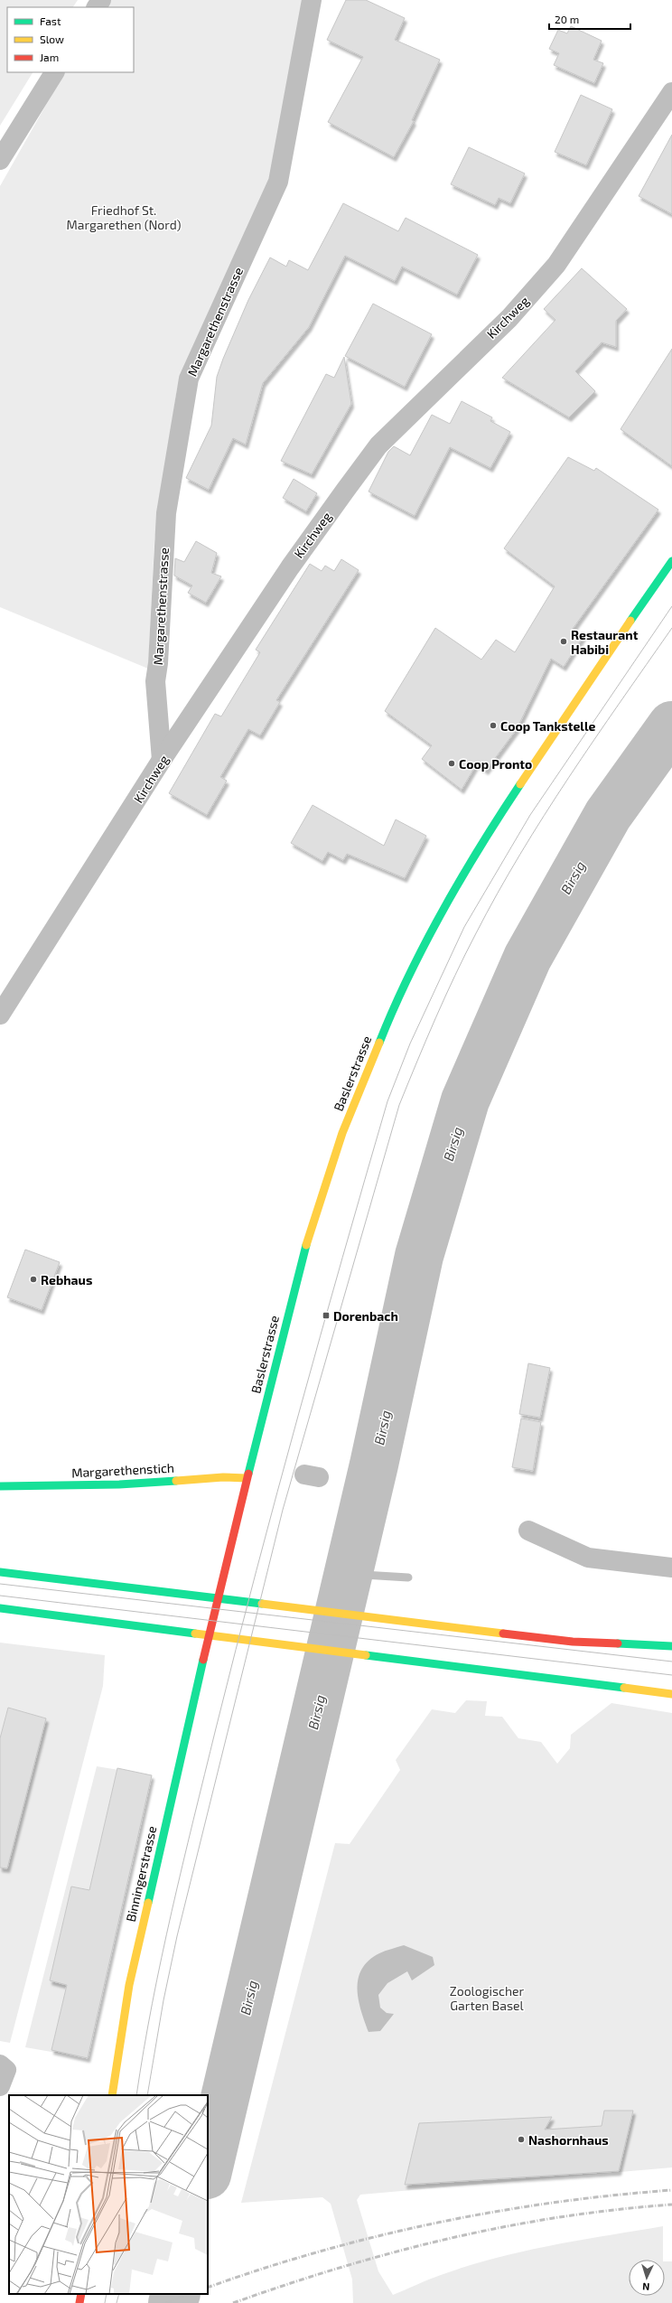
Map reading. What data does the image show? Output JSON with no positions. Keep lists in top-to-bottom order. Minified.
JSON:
{"streets":{"main road":["Baslerstrasse","Margarethenstich","Binningerstrasse"],"street":["Kirchweg","Margarethenstrasse"]},"crossings":[["Kirchweg","Margarethenstrasse"],["Baslerstrasse","Margarethenstich"],["Baslerstrasse","Binningerstrasse"]],"water":["Birsig"],"parks":["Friedhof St. Margarethen (Nord)","Zoologischer Garten Basel"],"places":{"other":["Restaurant Habibi","Coop Tankstelle","Coop Pronto","Rebhaus","Nashornhaus"],"transit":["Dorenbach"]},"legend":["Fast","Slow","Jam"],"scale_bar":"20 m","north":"bottom"}
